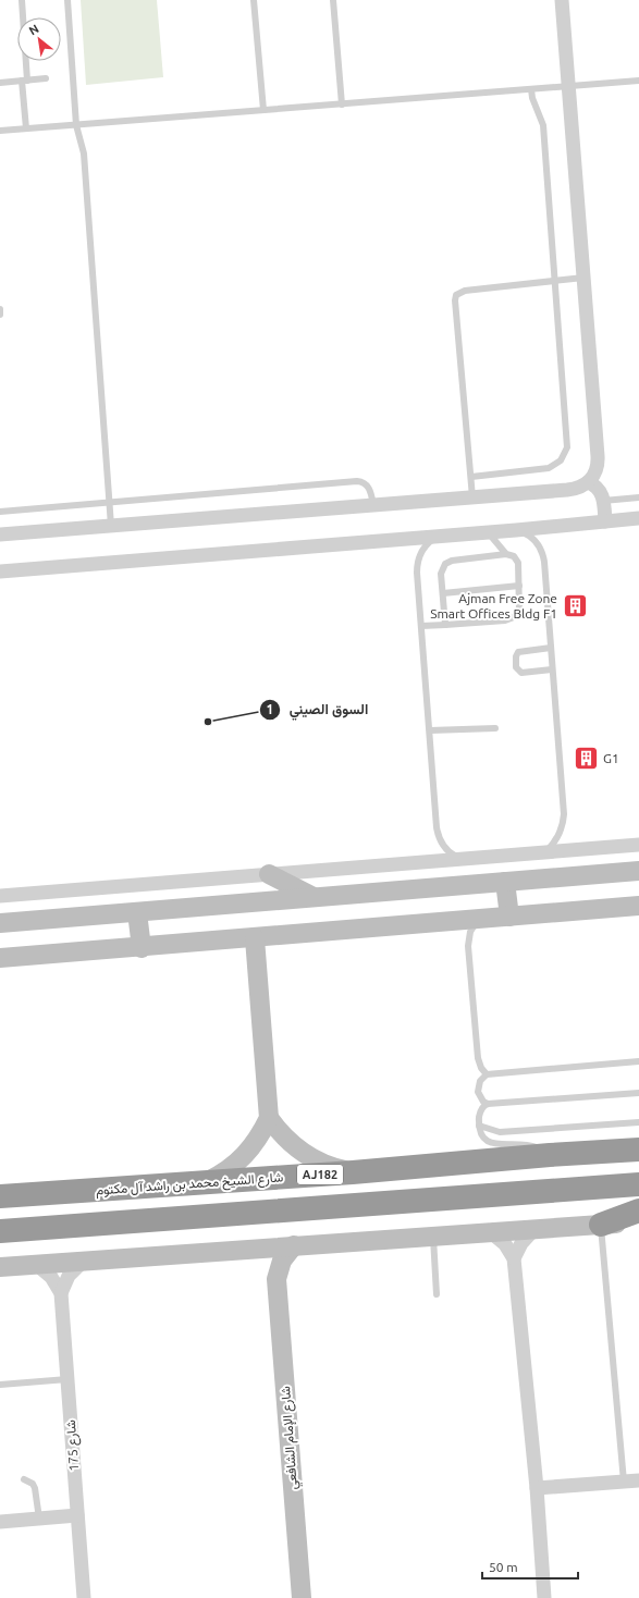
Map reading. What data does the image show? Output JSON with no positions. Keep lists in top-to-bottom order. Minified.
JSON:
{"streets":{"highway":["AJ182","شارع الشيخ محمد بن راشد آل مكتوم"],"street":["شارع الإمام الشافعي","شارع 175"]},"places":{"building":["Ajman Free Zone Smart Offices Bldg F1","G1"],"other":["السوق الصيني"]},"scale_bar":"50 m","north":"top left"}
